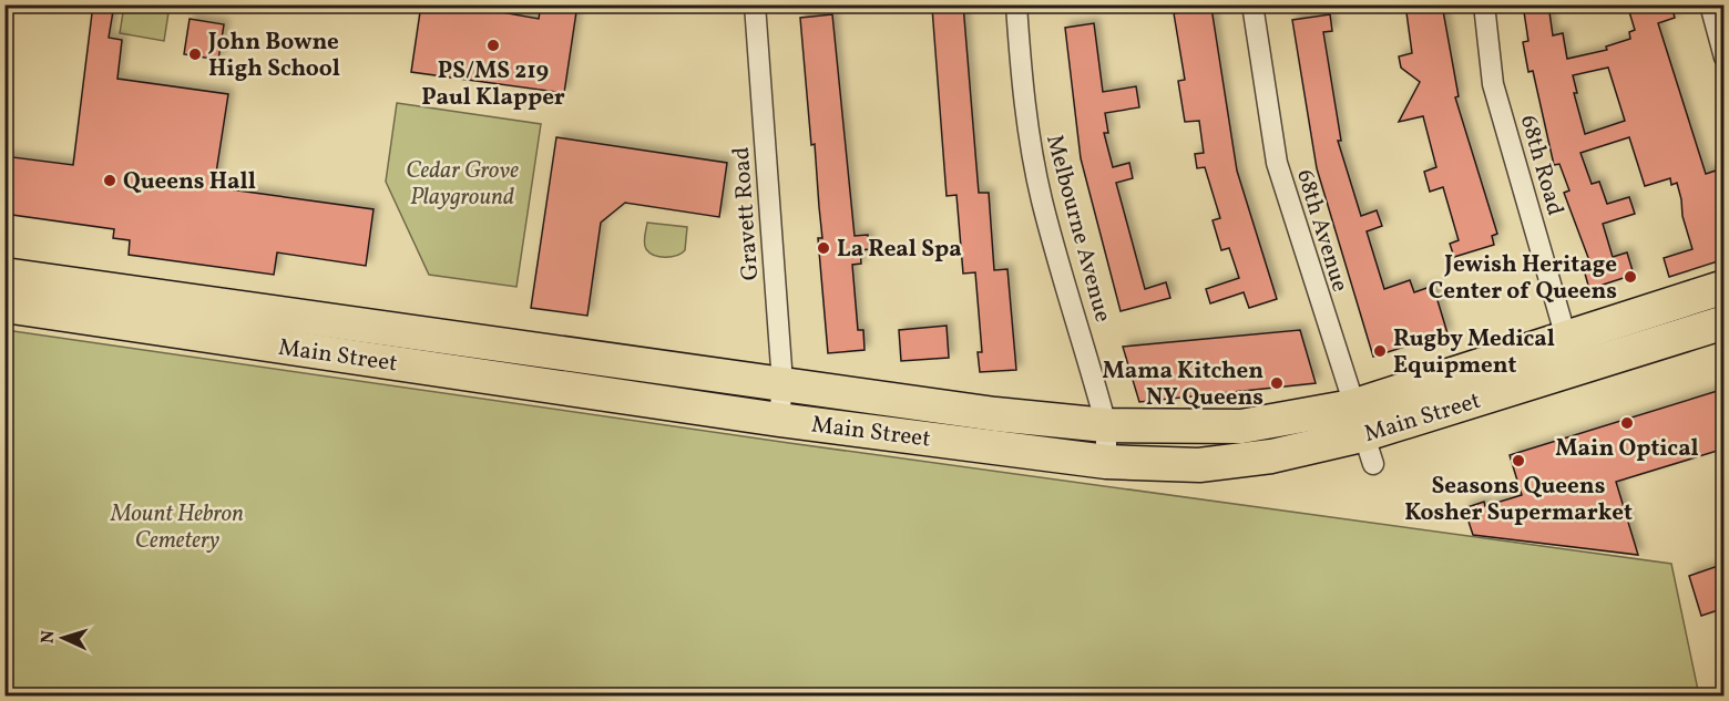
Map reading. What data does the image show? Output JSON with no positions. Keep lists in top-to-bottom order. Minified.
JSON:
{"streets":{"main road":["Main Street"],"street":["68th Road","Gravett Road","Melbourne Avenue","68th Avenue"]},"crossings":[["68th Road","Main Street"],["Gravett Road","Main Street"],["Melbourne Avenue","Main Street"],["68th Avenue","Main Street"]],"parks":["Cedar Grove Playground","Mount Hebron Cemetery"],"places":["PS/MS 219 Paul Klapper","John Bowne High School","Queens Hall","La Real Spa","Jewish Heritage Center of Queens","Rugby Medical Equipment","Mama Kitchen NY Queens","Main Optical","Seasons Queens Kosher Supermarket"],"north":"left"}
